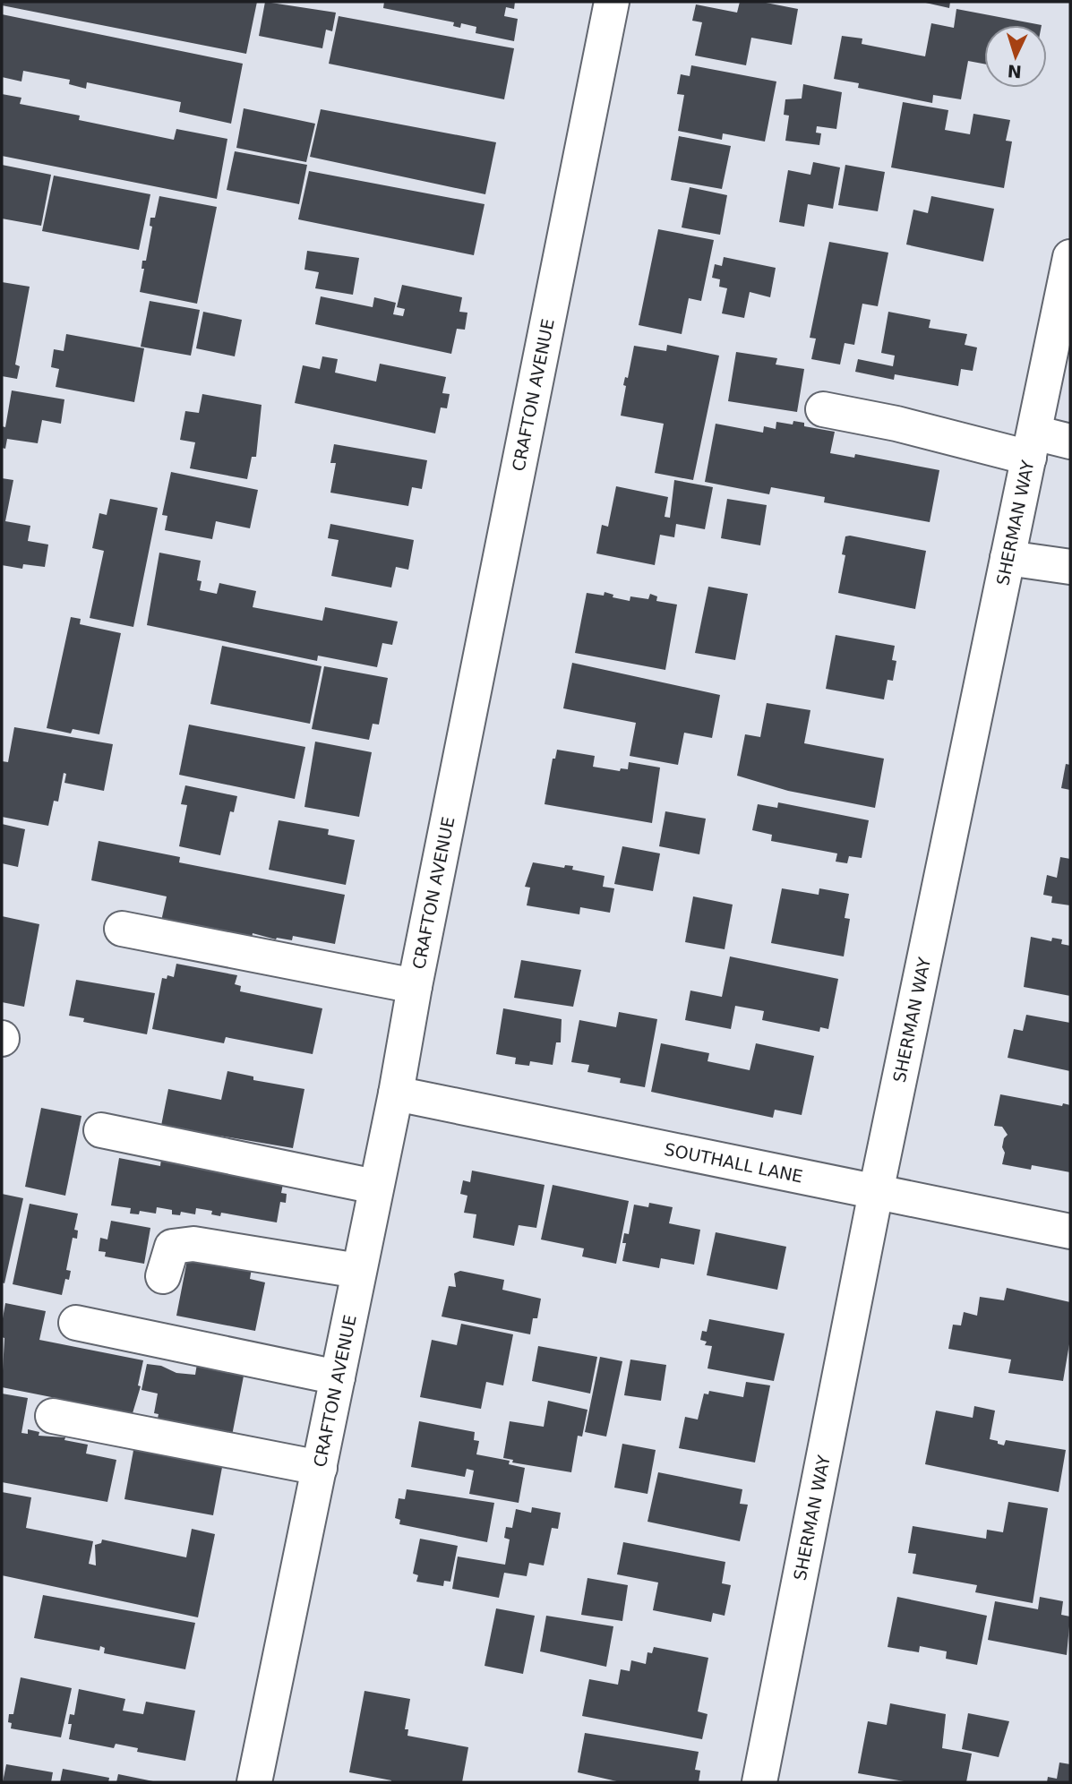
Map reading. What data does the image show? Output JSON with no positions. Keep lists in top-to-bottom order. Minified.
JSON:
{"streets":{"street":["CRAFTON AVENUE","SHERMAN WAY","SOUTHALL LANE"]},"crossings":[["CRAFTON AVENUE","SOUTHALL LANE"],["SHERMAN WAY","SOUTHALL LANE"]],"north":"bottom"}
